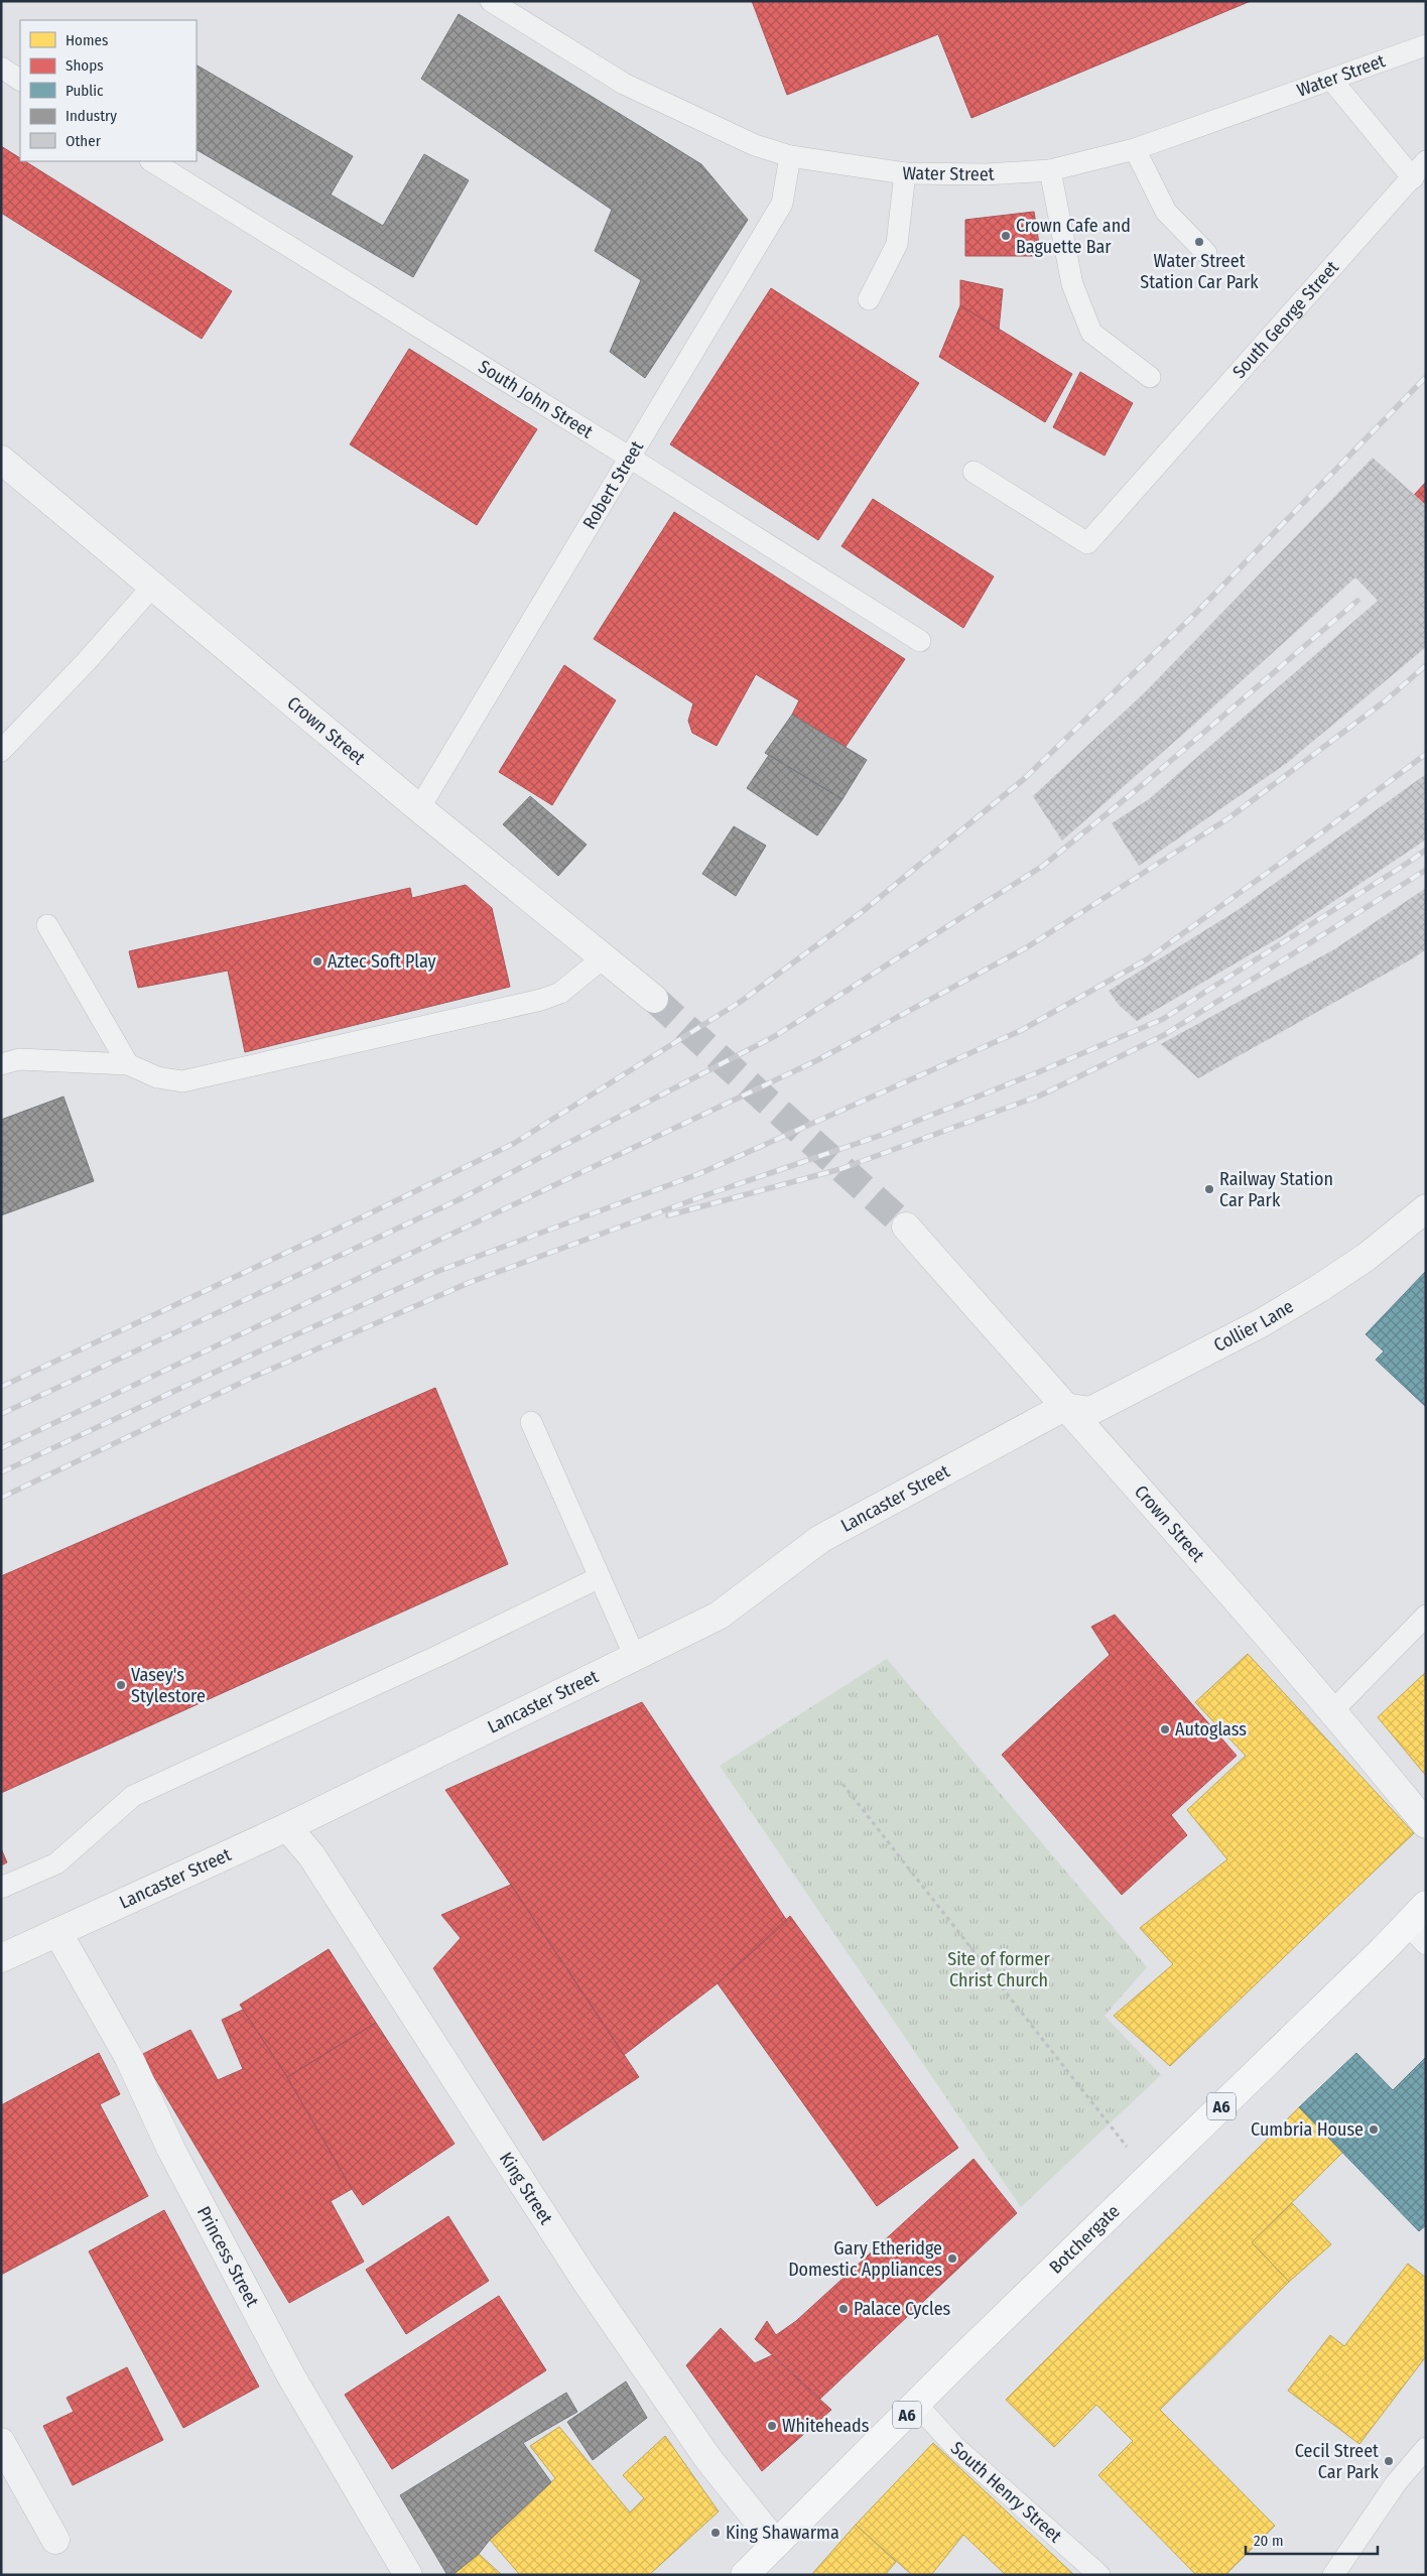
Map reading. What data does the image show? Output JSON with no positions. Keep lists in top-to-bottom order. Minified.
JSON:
{"streets":{"main road":["A6","Botchergate"],"street":["Crown Street","Collier Lane","Lancaster Street","King Street","Princess Street"],"lane":["Water Street","South George Street","South John Street","Robert Street","South Henry Street"]},"crossings":[["Water Street","Robert Street"],["South John Street","Robert Street"],["Robert Street","Crown Street"],["Crown Street","Collier Lane"],["Crown Street","Lancaster Street"],["Collier Lane","Lancaster Street"],["Lancaster Street","King Street"],["Lancaster Street","Princess Street"],["King Street","Botchergate"],["Botchergate","South Henry Street"]],"parks":["Site of former Christ Church"],"places":["Crown Cafe and Baguette Bar","Water Street Station Car Park","Aztec Soft Play","Railway Station Car Park","Vasey's Stylestore","Autoglass","Cumbria House","Gary Etheridge Domestic Appliances","Palace Cycles","Whiteheads","Cecil Street Car Park","King Shawarma"],"legend":["Homes","Shops","Public","Industry","Other"],"scale_bar":"20 m"}
